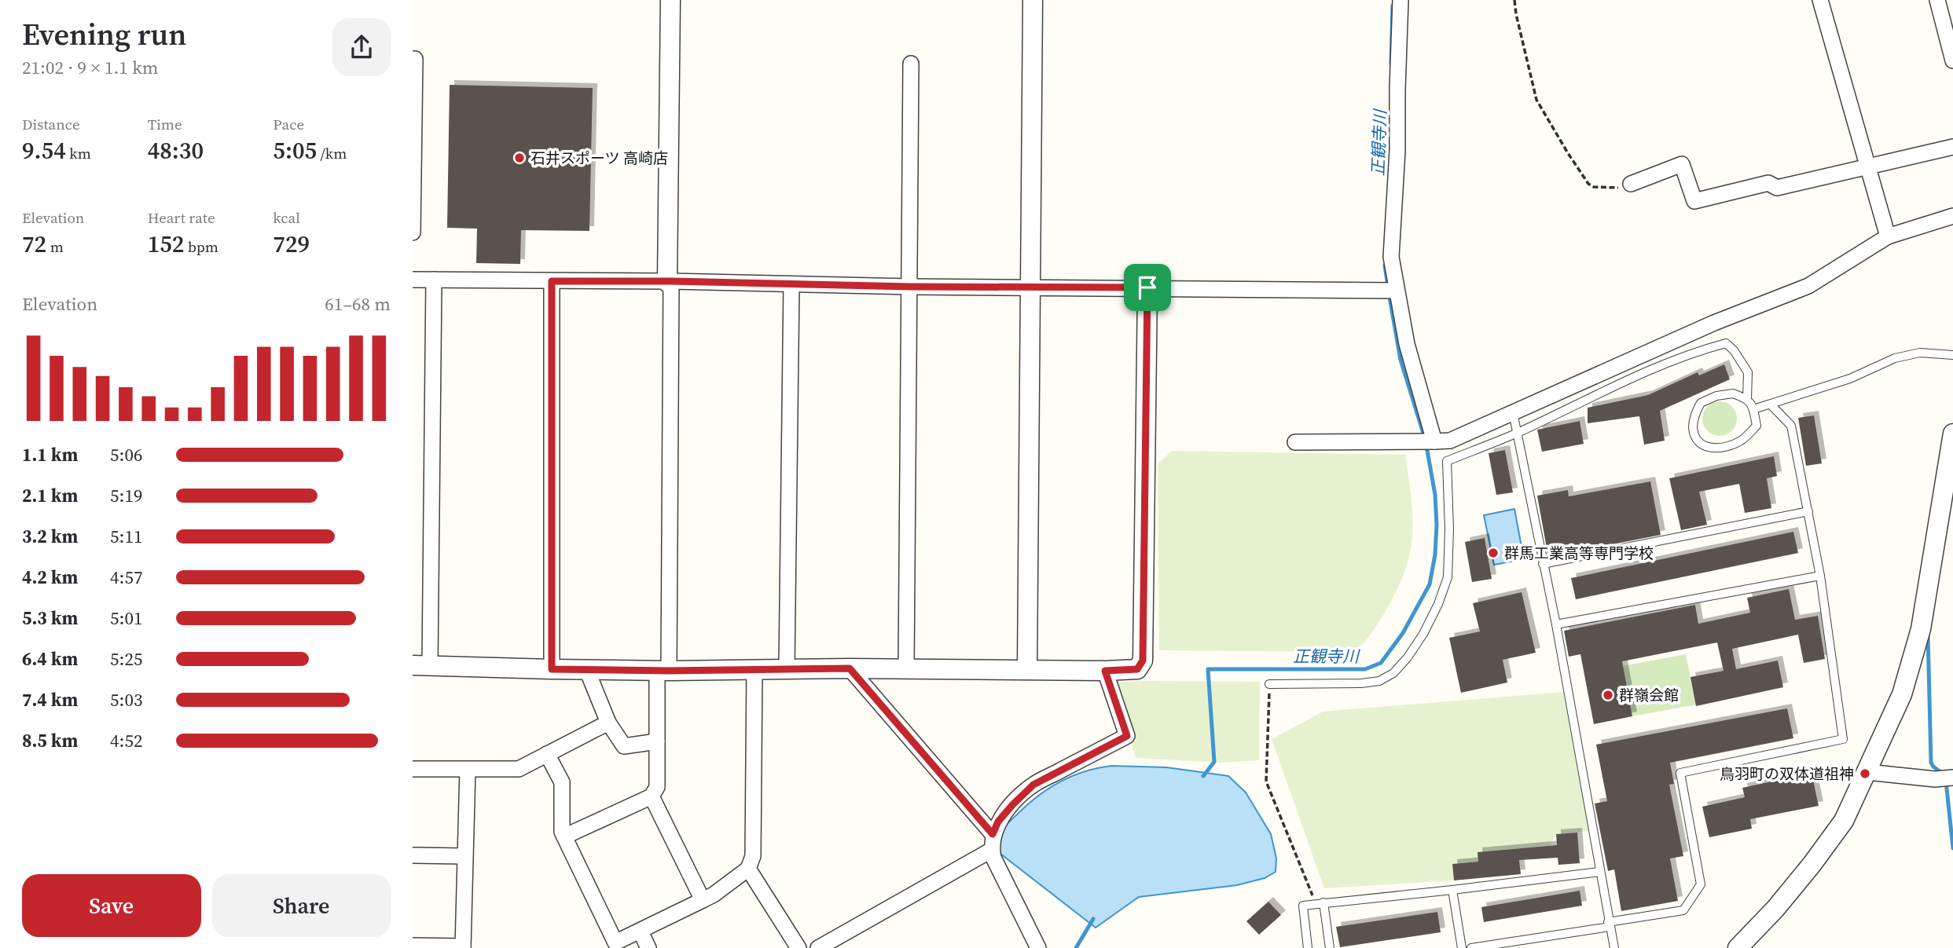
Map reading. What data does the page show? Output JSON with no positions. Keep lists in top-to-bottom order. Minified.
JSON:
{"water":["正観寺川"],"places":["石井スポーツ 高崎店","群馬工業高等専門学校","群嶺会館","鳥羽町の双体道祖神"],"page":{"heading":["Evening run","21:02 · 9 × 1.1 km"],"stats":[["Distance","9.54 km"],["Time","48:30"],["Pace","5:05 /km"],["Elevation","72 m"],["Heart rate","152 bpm"],["kcal","729"]],"chart":["Elevation","61–68 m"],"list":[{"name":"1.1 km","note":"5:06"},{"name":"2.1 km","note":"5:19"},{"name":"3.2 km","note":"5:11"},{"name":"4.2 km","note":"4:57"},{"name":"5.3 km","note":"5:01"},{"name":"6.4 km","note":"5:25"},{"name":"7.4 km","note":"5:03"},{"name":"8.5 km","note":"4:52"}],"buttons":["Save","Share"]}}
